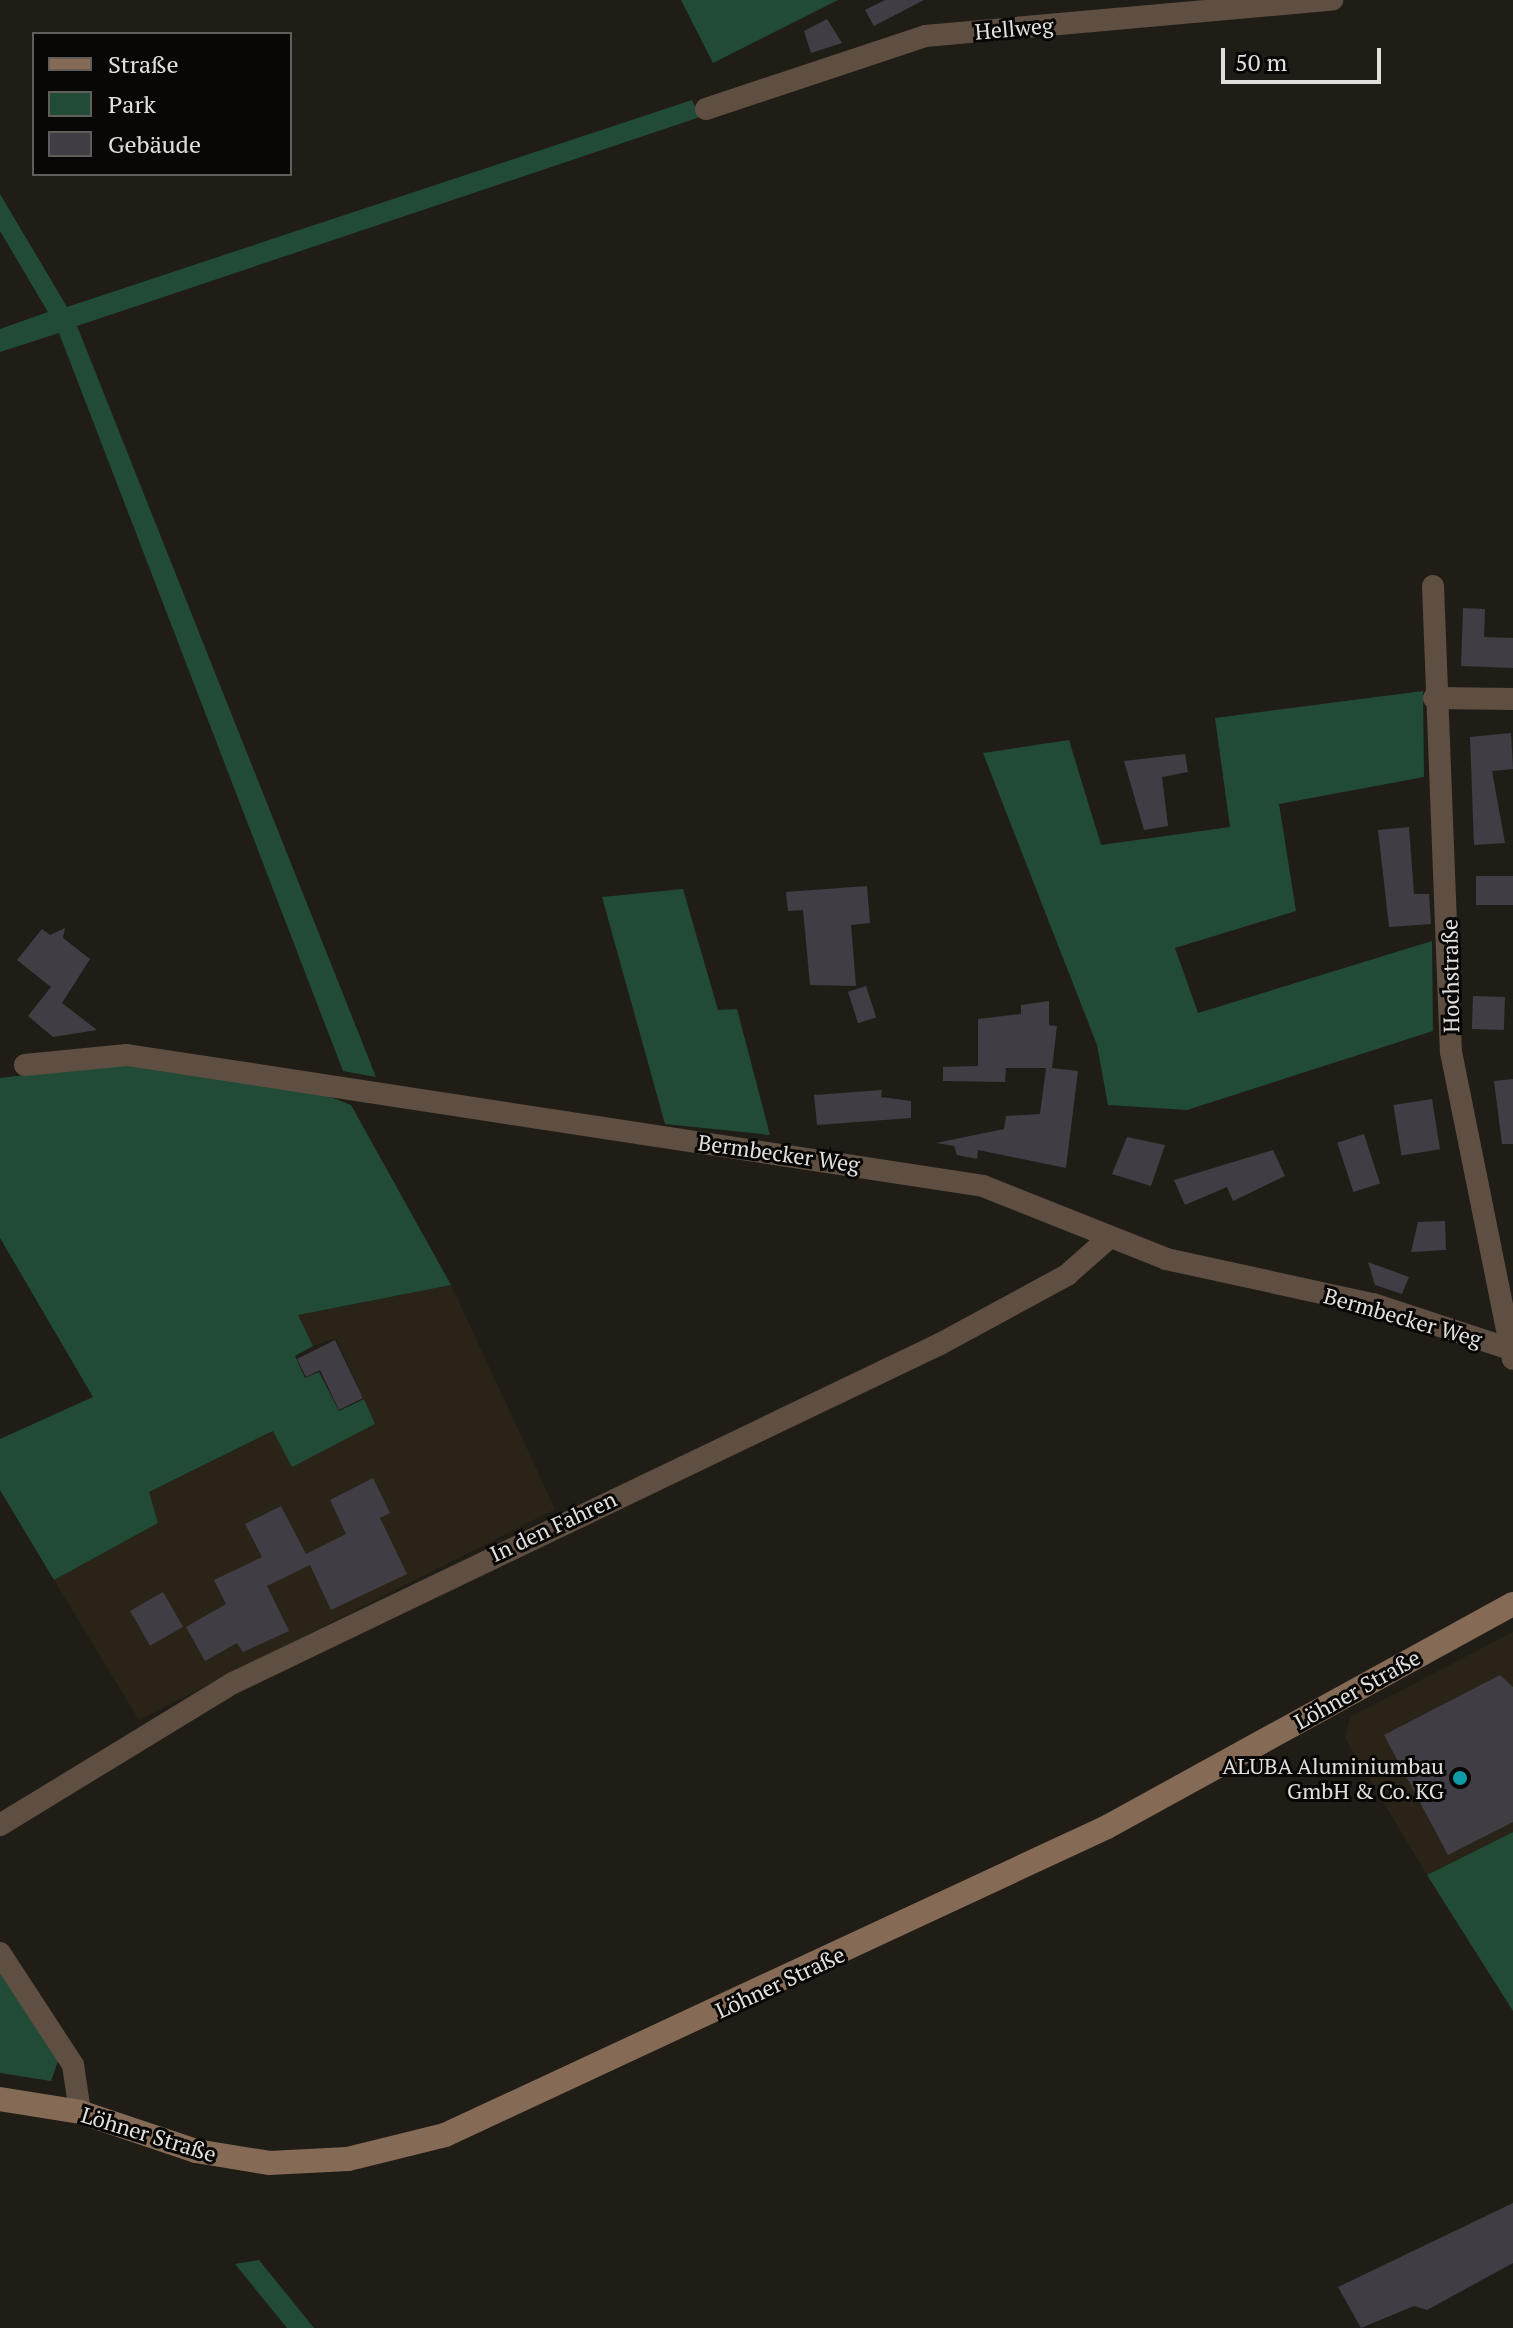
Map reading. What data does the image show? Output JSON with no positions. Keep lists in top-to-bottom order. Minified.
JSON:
{"streets":{"main road":["Löhner Straße"],"street":["Hellweg","Hochstraße","Bermbecker Weg","In den Fahren"]},"crossings":[["Hochstraße","Bermbecker Weg"],["Bermbecker Weg","In den Fahren"]],"places":["ALUBA Aluminiumbau GmbH & Co. KG"],"legend":["Straße","Park","Gebäude"],"scale_bar":"50 m"}
